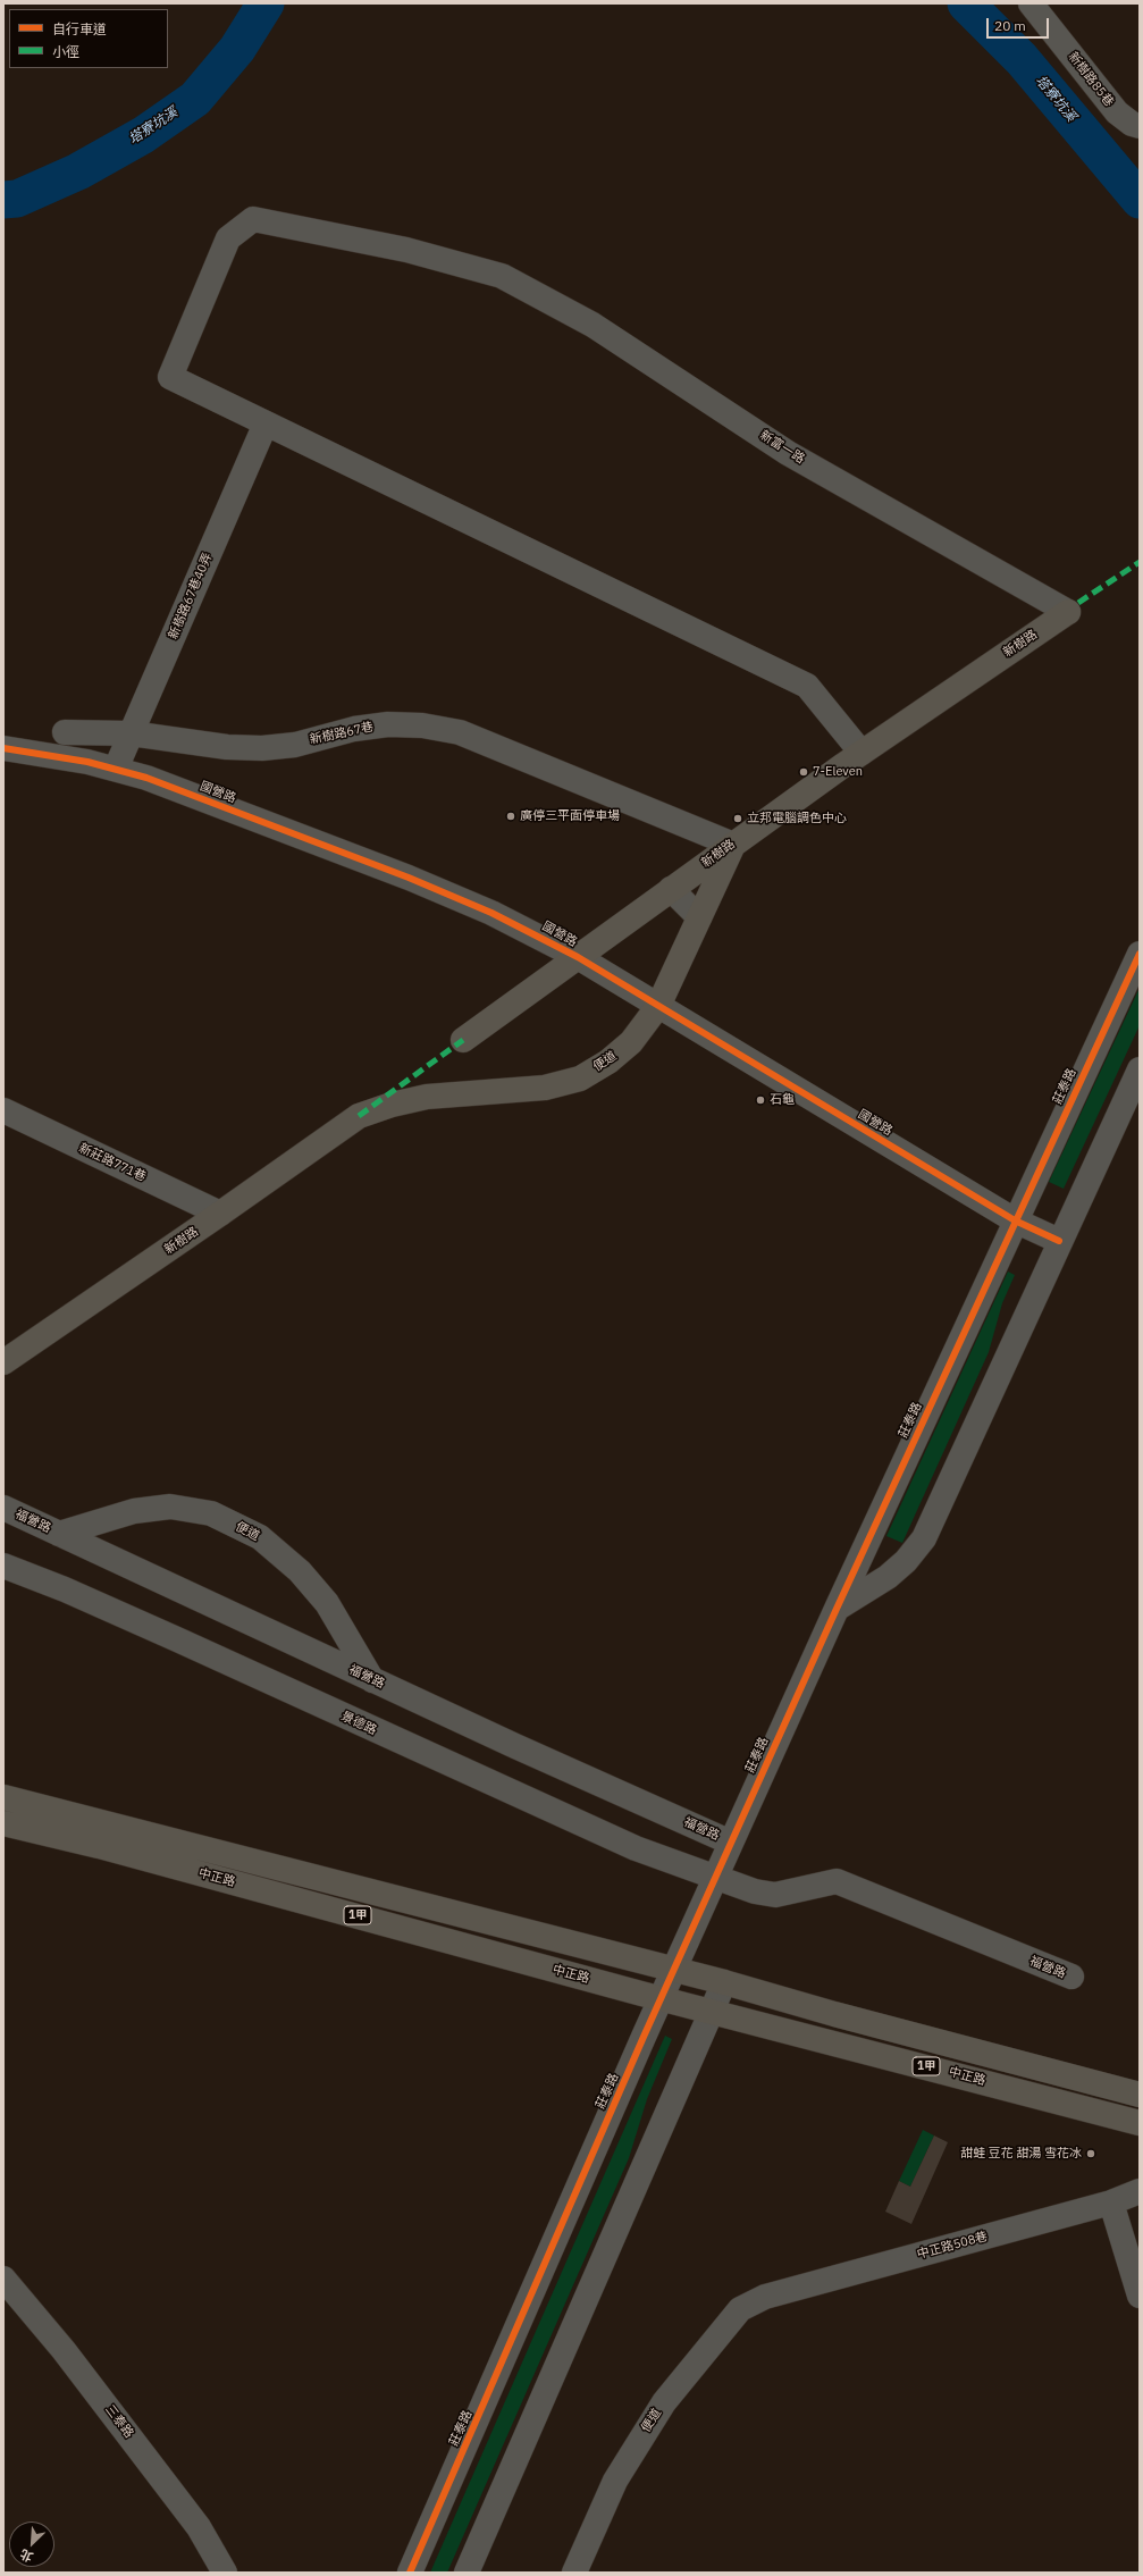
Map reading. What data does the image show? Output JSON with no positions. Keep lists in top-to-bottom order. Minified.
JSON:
{"streets":{"main road":["新樹路","便道","中正路","1甲"],"street":["新樹路85巷","新富一路","新樹路67巷40弄","新樹路67巷","國營路","莊泰路","新莊路771巷","福營路","景德路","中正路508巷","三泰路"]},"crossings":[["新富一路","新樹路67巷40弄"],["新富一路","新樹路"],["新樹路67巷40弄","新樹路67巷"],["新樹路67巷40弄","國營路"],["新樹路","新樹路67巷"],["新樹路","國營路"],["新樹路","便道"],["新樹路","新莊路771巷"],["新樹路67巷","便道"],["國營路","便道"],["國營路","莊泰路"],["便道","福營路"],["便道","中正路508巷"],["莊泰路","福營路"],["莊泰路","景德路"],["莊泰路","中正路"],["福營路","景德路"]],"water":["塔寮坑溪"],"places":["7-Eleven","廣停三平面停車場","立邦電腦調色中心","石龜","甜蛙 豆花 甜湯 雪花冰"],"legend":["自行車道","小徑"],"scale_bar":"20 m","north":"bottom left"}
